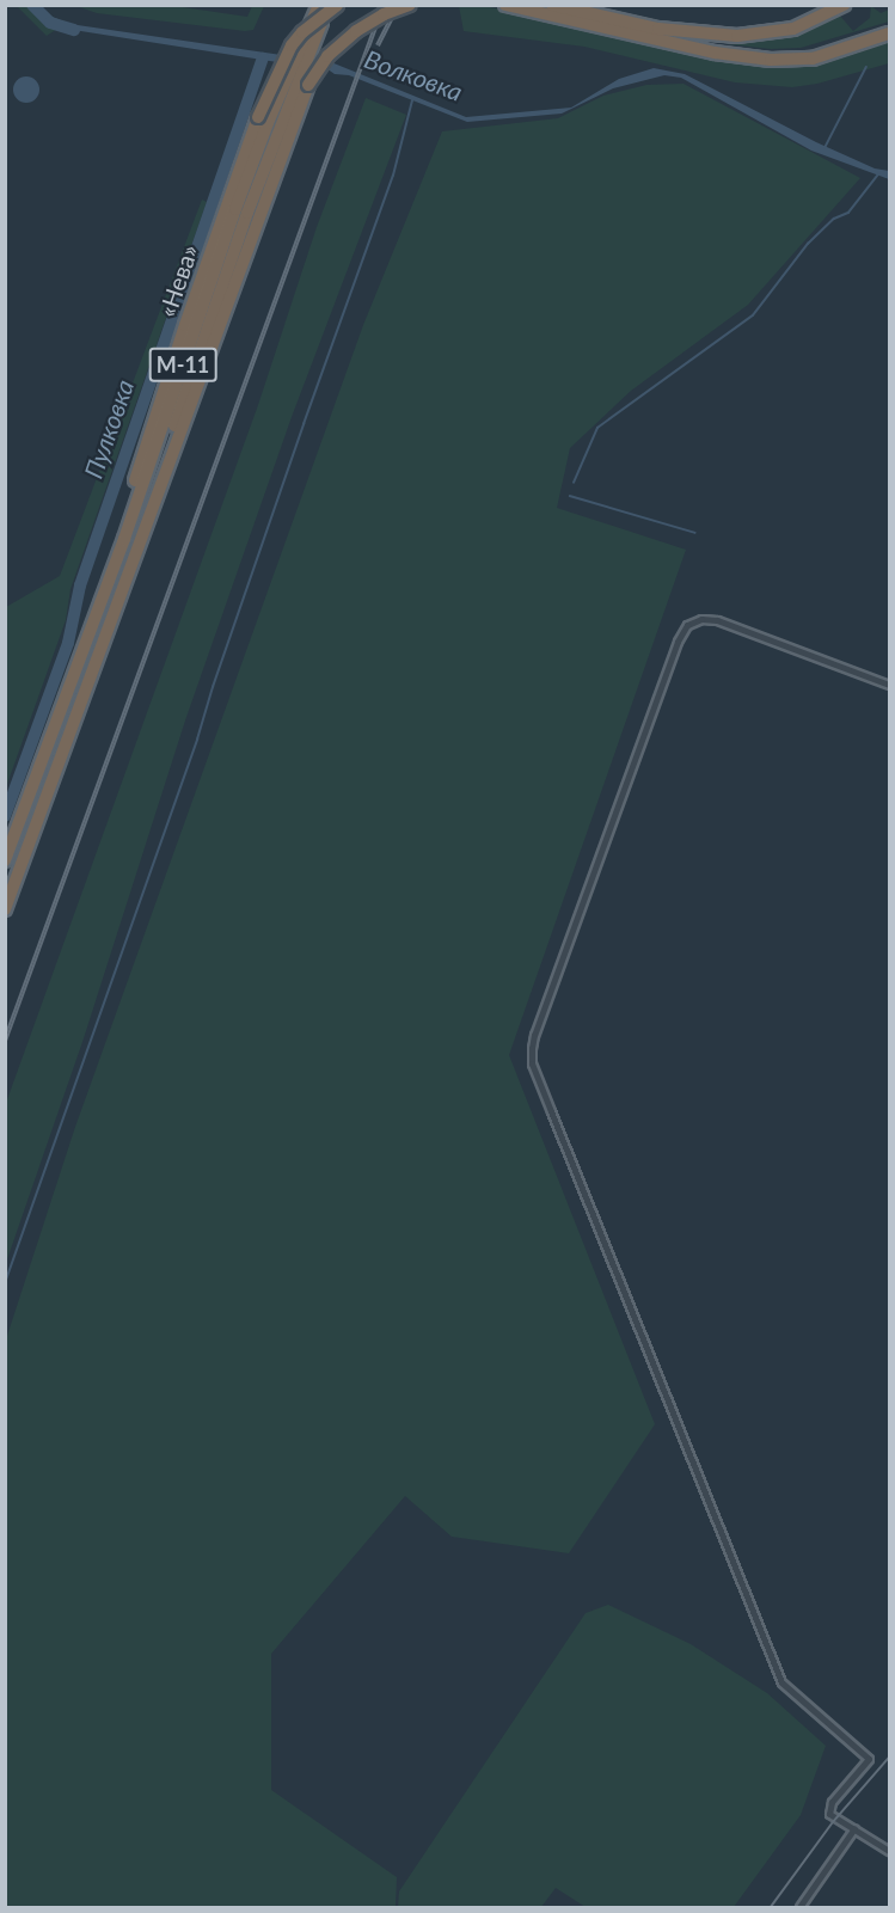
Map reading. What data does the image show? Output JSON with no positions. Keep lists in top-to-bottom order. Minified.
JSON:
{"streets":{"highway":["«Нева»","М-11"]},"water":["Волковка","Пулковка"]}
